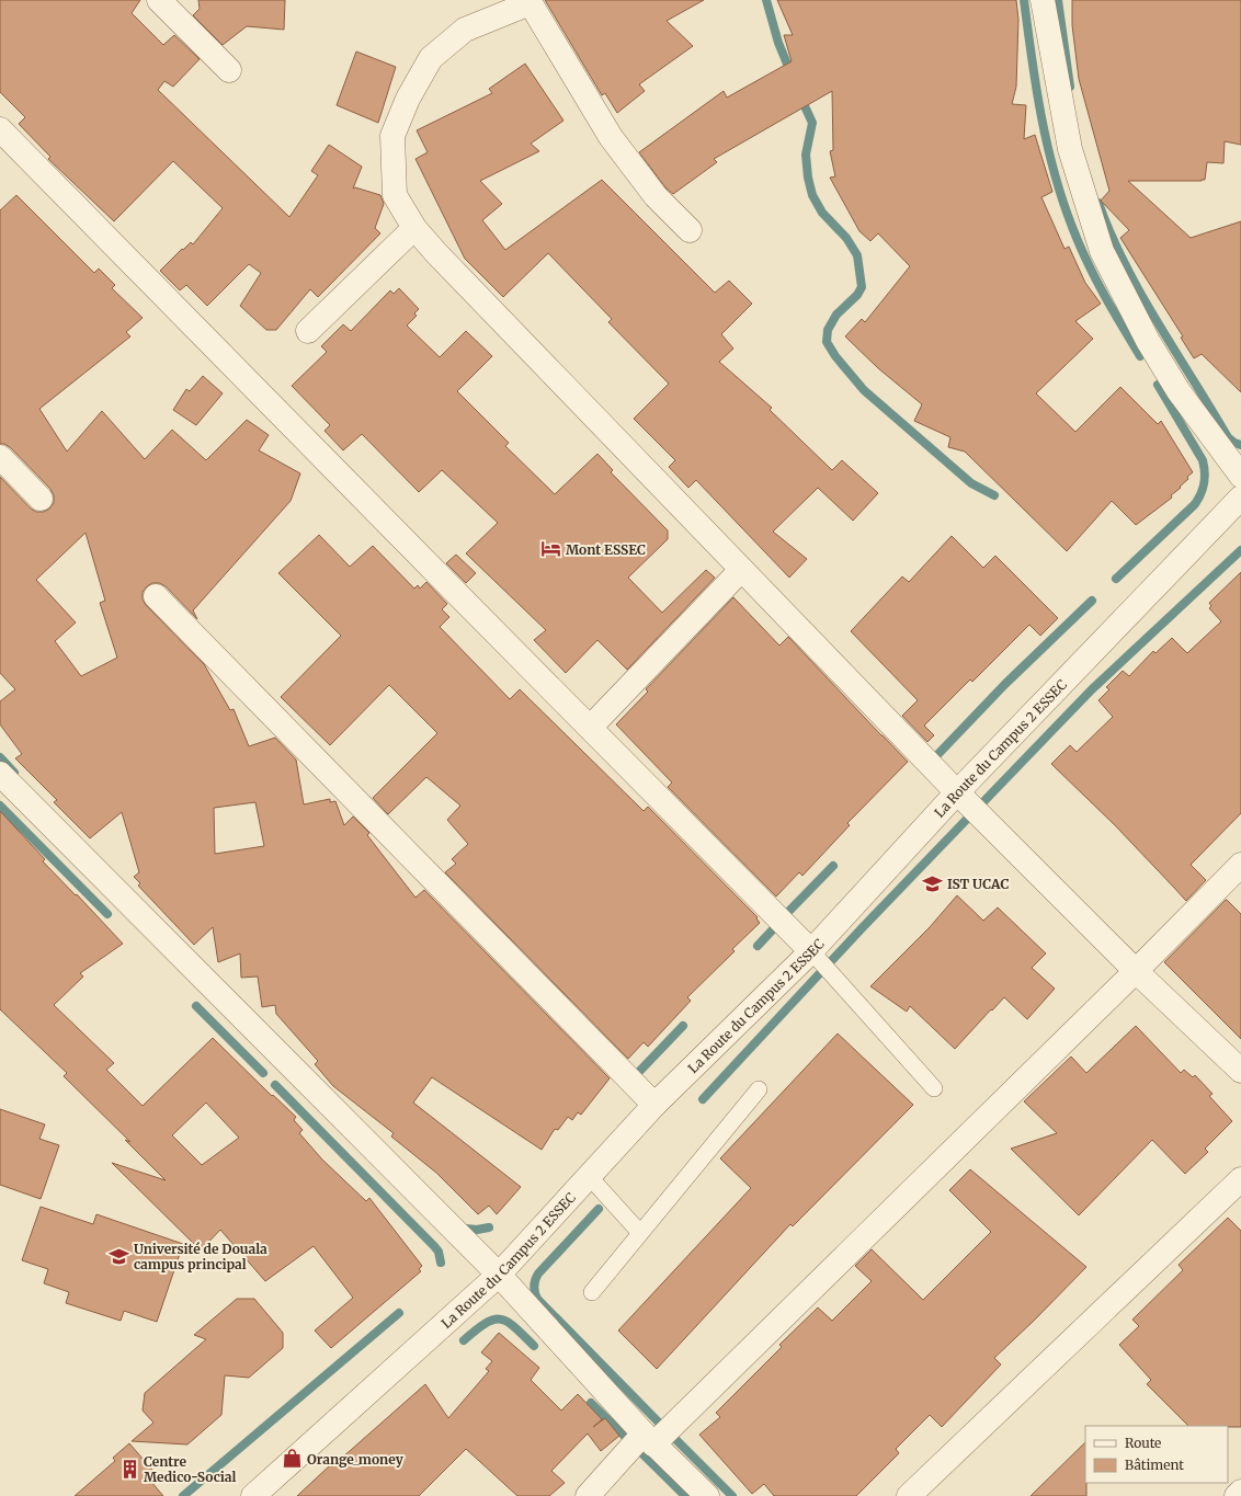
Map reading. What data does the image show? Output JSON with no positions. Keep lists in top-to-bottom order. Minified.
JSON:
{"streets":{"street":["La Route du Campus 2 ESSEC"]},"places":{"hotel":["Mont ESSEC"],"school or university":["IST UCAC","Université de Douala campus principal"],"shop":["Orange_money"],"building":["Centre Medico-Social"]},"legend":["Route","Bâtiment"]}
